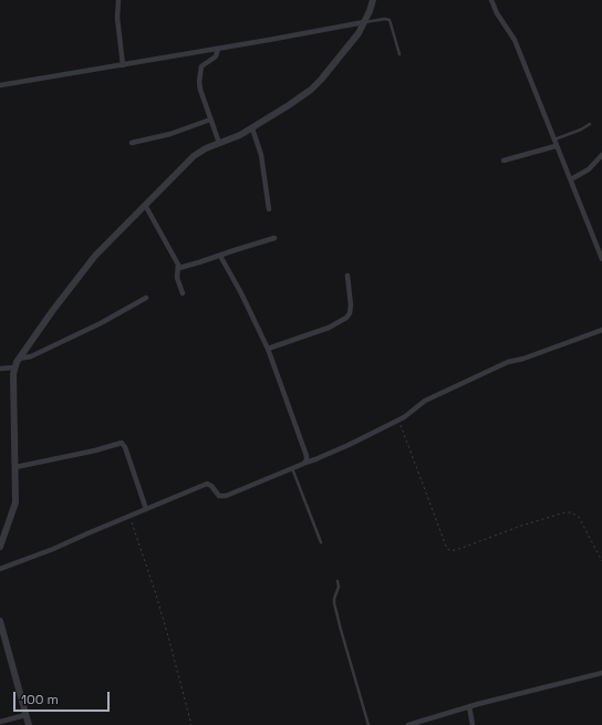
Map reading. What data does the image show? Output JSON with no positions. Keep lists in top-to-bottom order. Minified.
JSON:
{"scale_bar":"100 m"}
